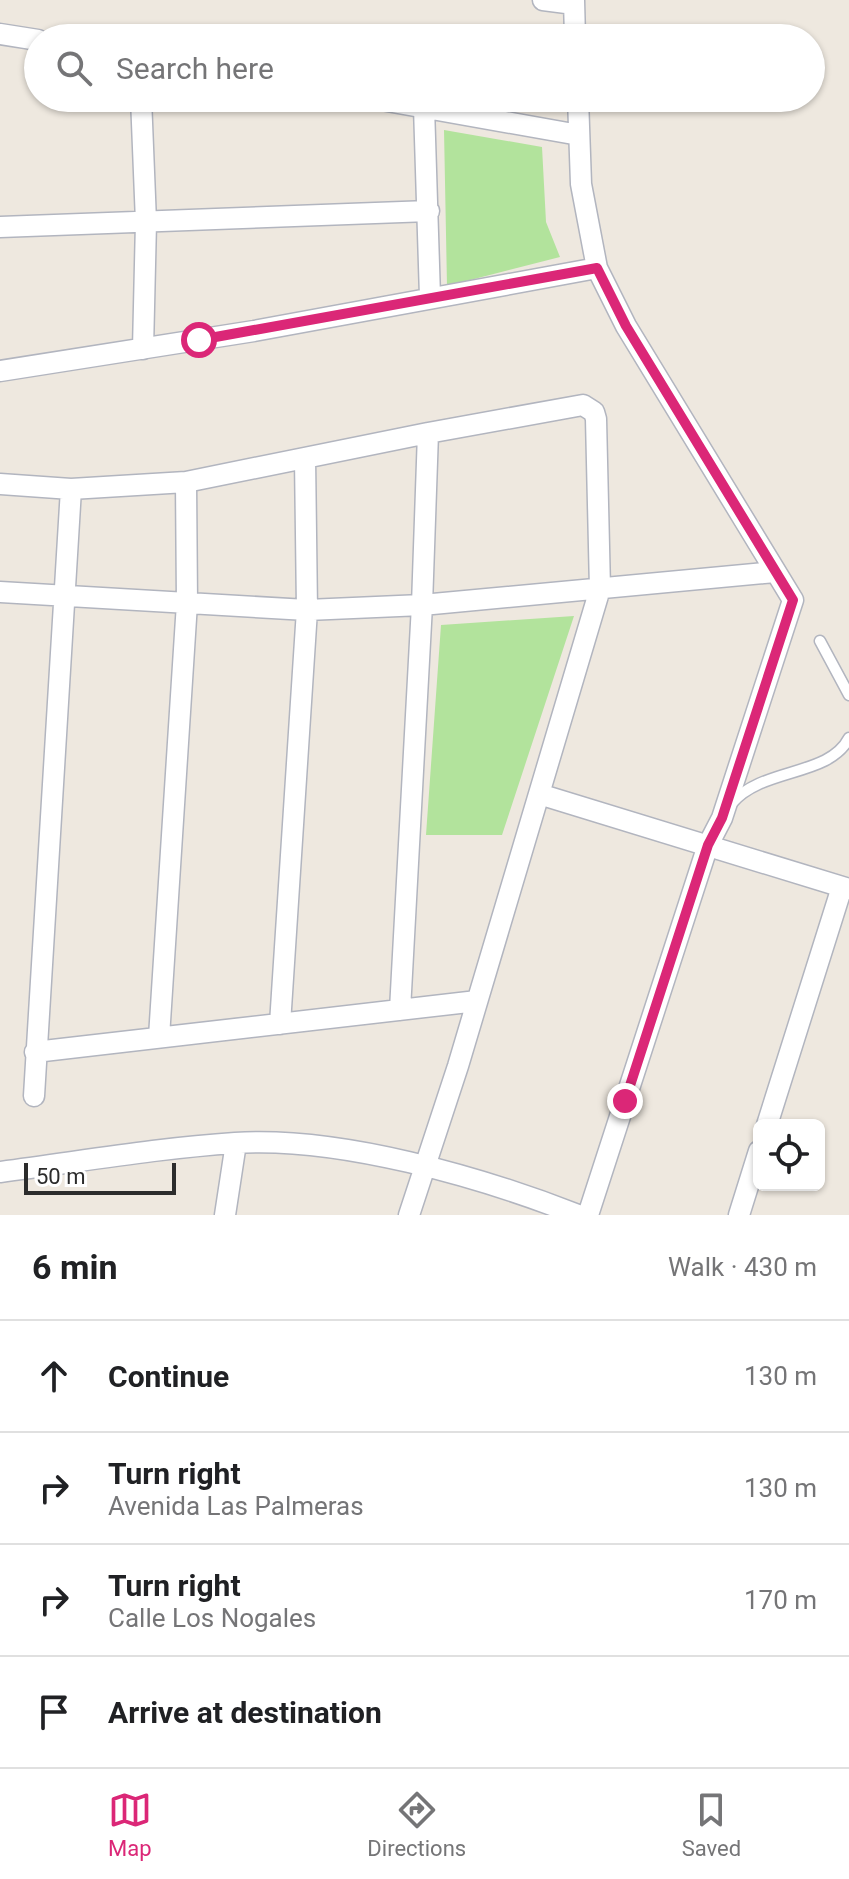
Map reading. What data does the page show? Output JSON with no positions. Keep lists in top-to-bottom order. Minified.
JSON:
{"scale_bar":"50 m","page":{"search":"Search here","scale":"50 m","heading":["6 min","Walk · 430 m"],"list":[["Continue","130 m"],["Turn right","Avenida Las Palmeras","130 m"],["Turn right","Calle Los Nogales","170 m"],"Arrive at destination"],"nav":["Map","Directions","Saved"]}}
